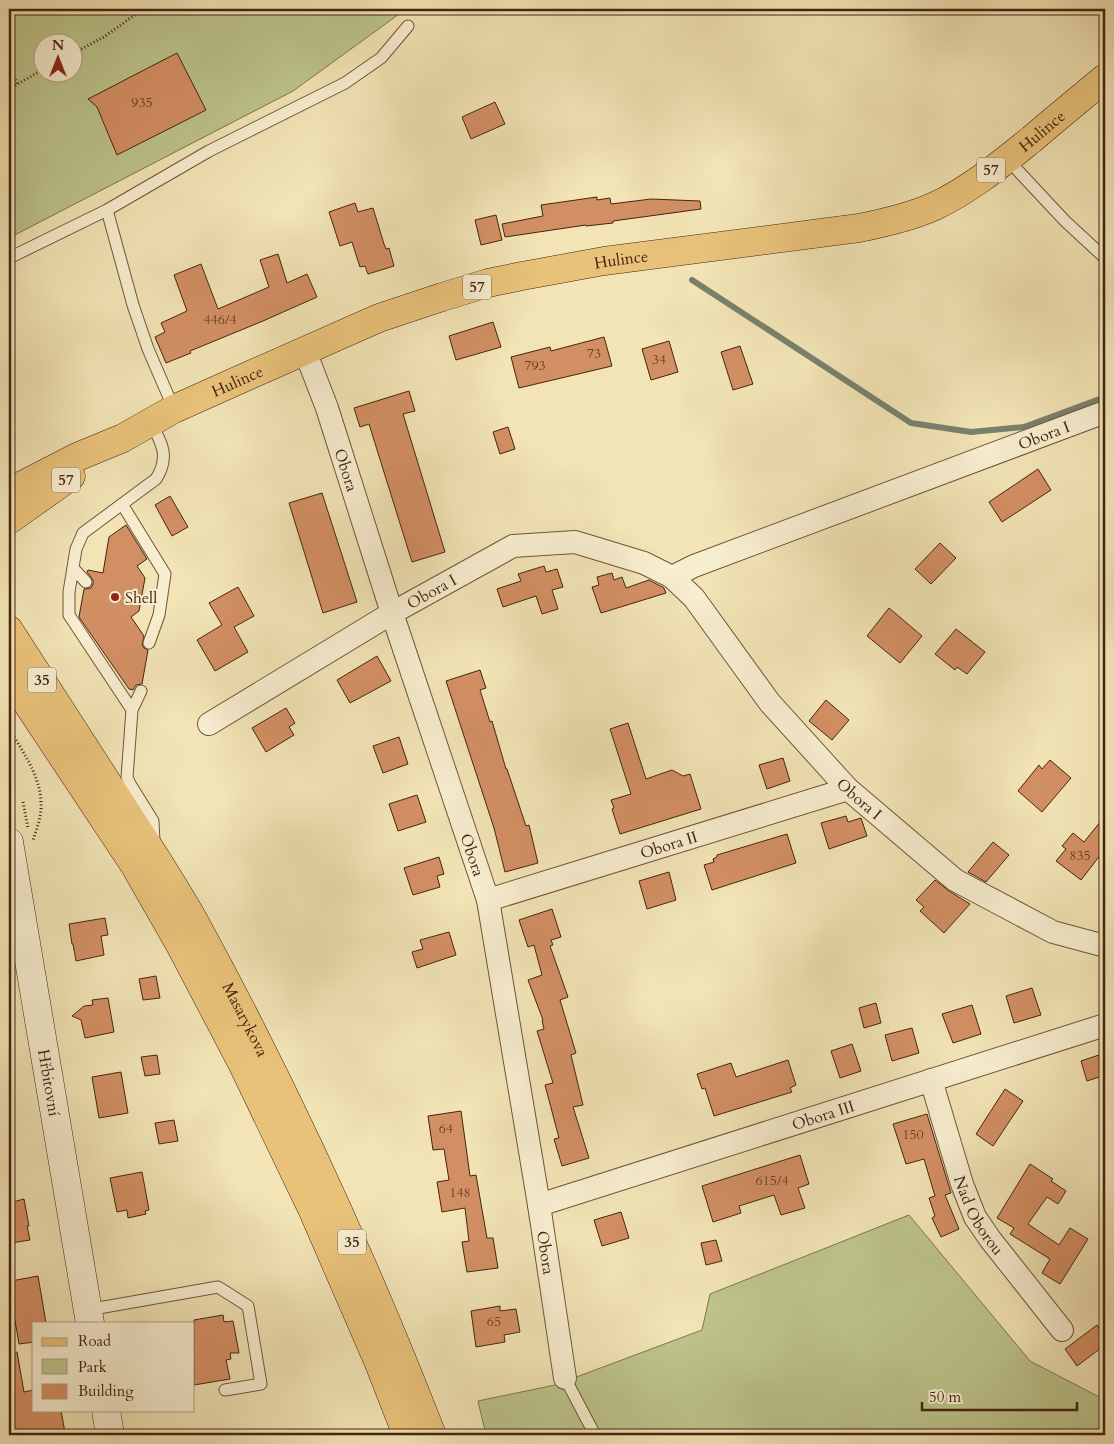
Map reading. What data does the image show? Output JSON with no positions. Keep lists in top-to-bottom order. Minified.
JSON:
{"streets":{"main road":["Hulince","57","35","Masarykova"],"street":["Obora I","Obora","Obora II","Hřbitovní","Obora III","Nad Oborou"]},"crossings":[["Hulince","Obora"],["Obora I","Obora"],["Obora I","Obora II"],["Obora","Obora II"],["Obora","Obora III"],["Obora III","Nad Oborou"]],"places":["Shell"],"house_numbers":["935","446/4","73","34","793","835","64","150","615/4","148","65"],"legend":["Road","Park","Building"],"scale_bar":"50 m","north":"top"}
